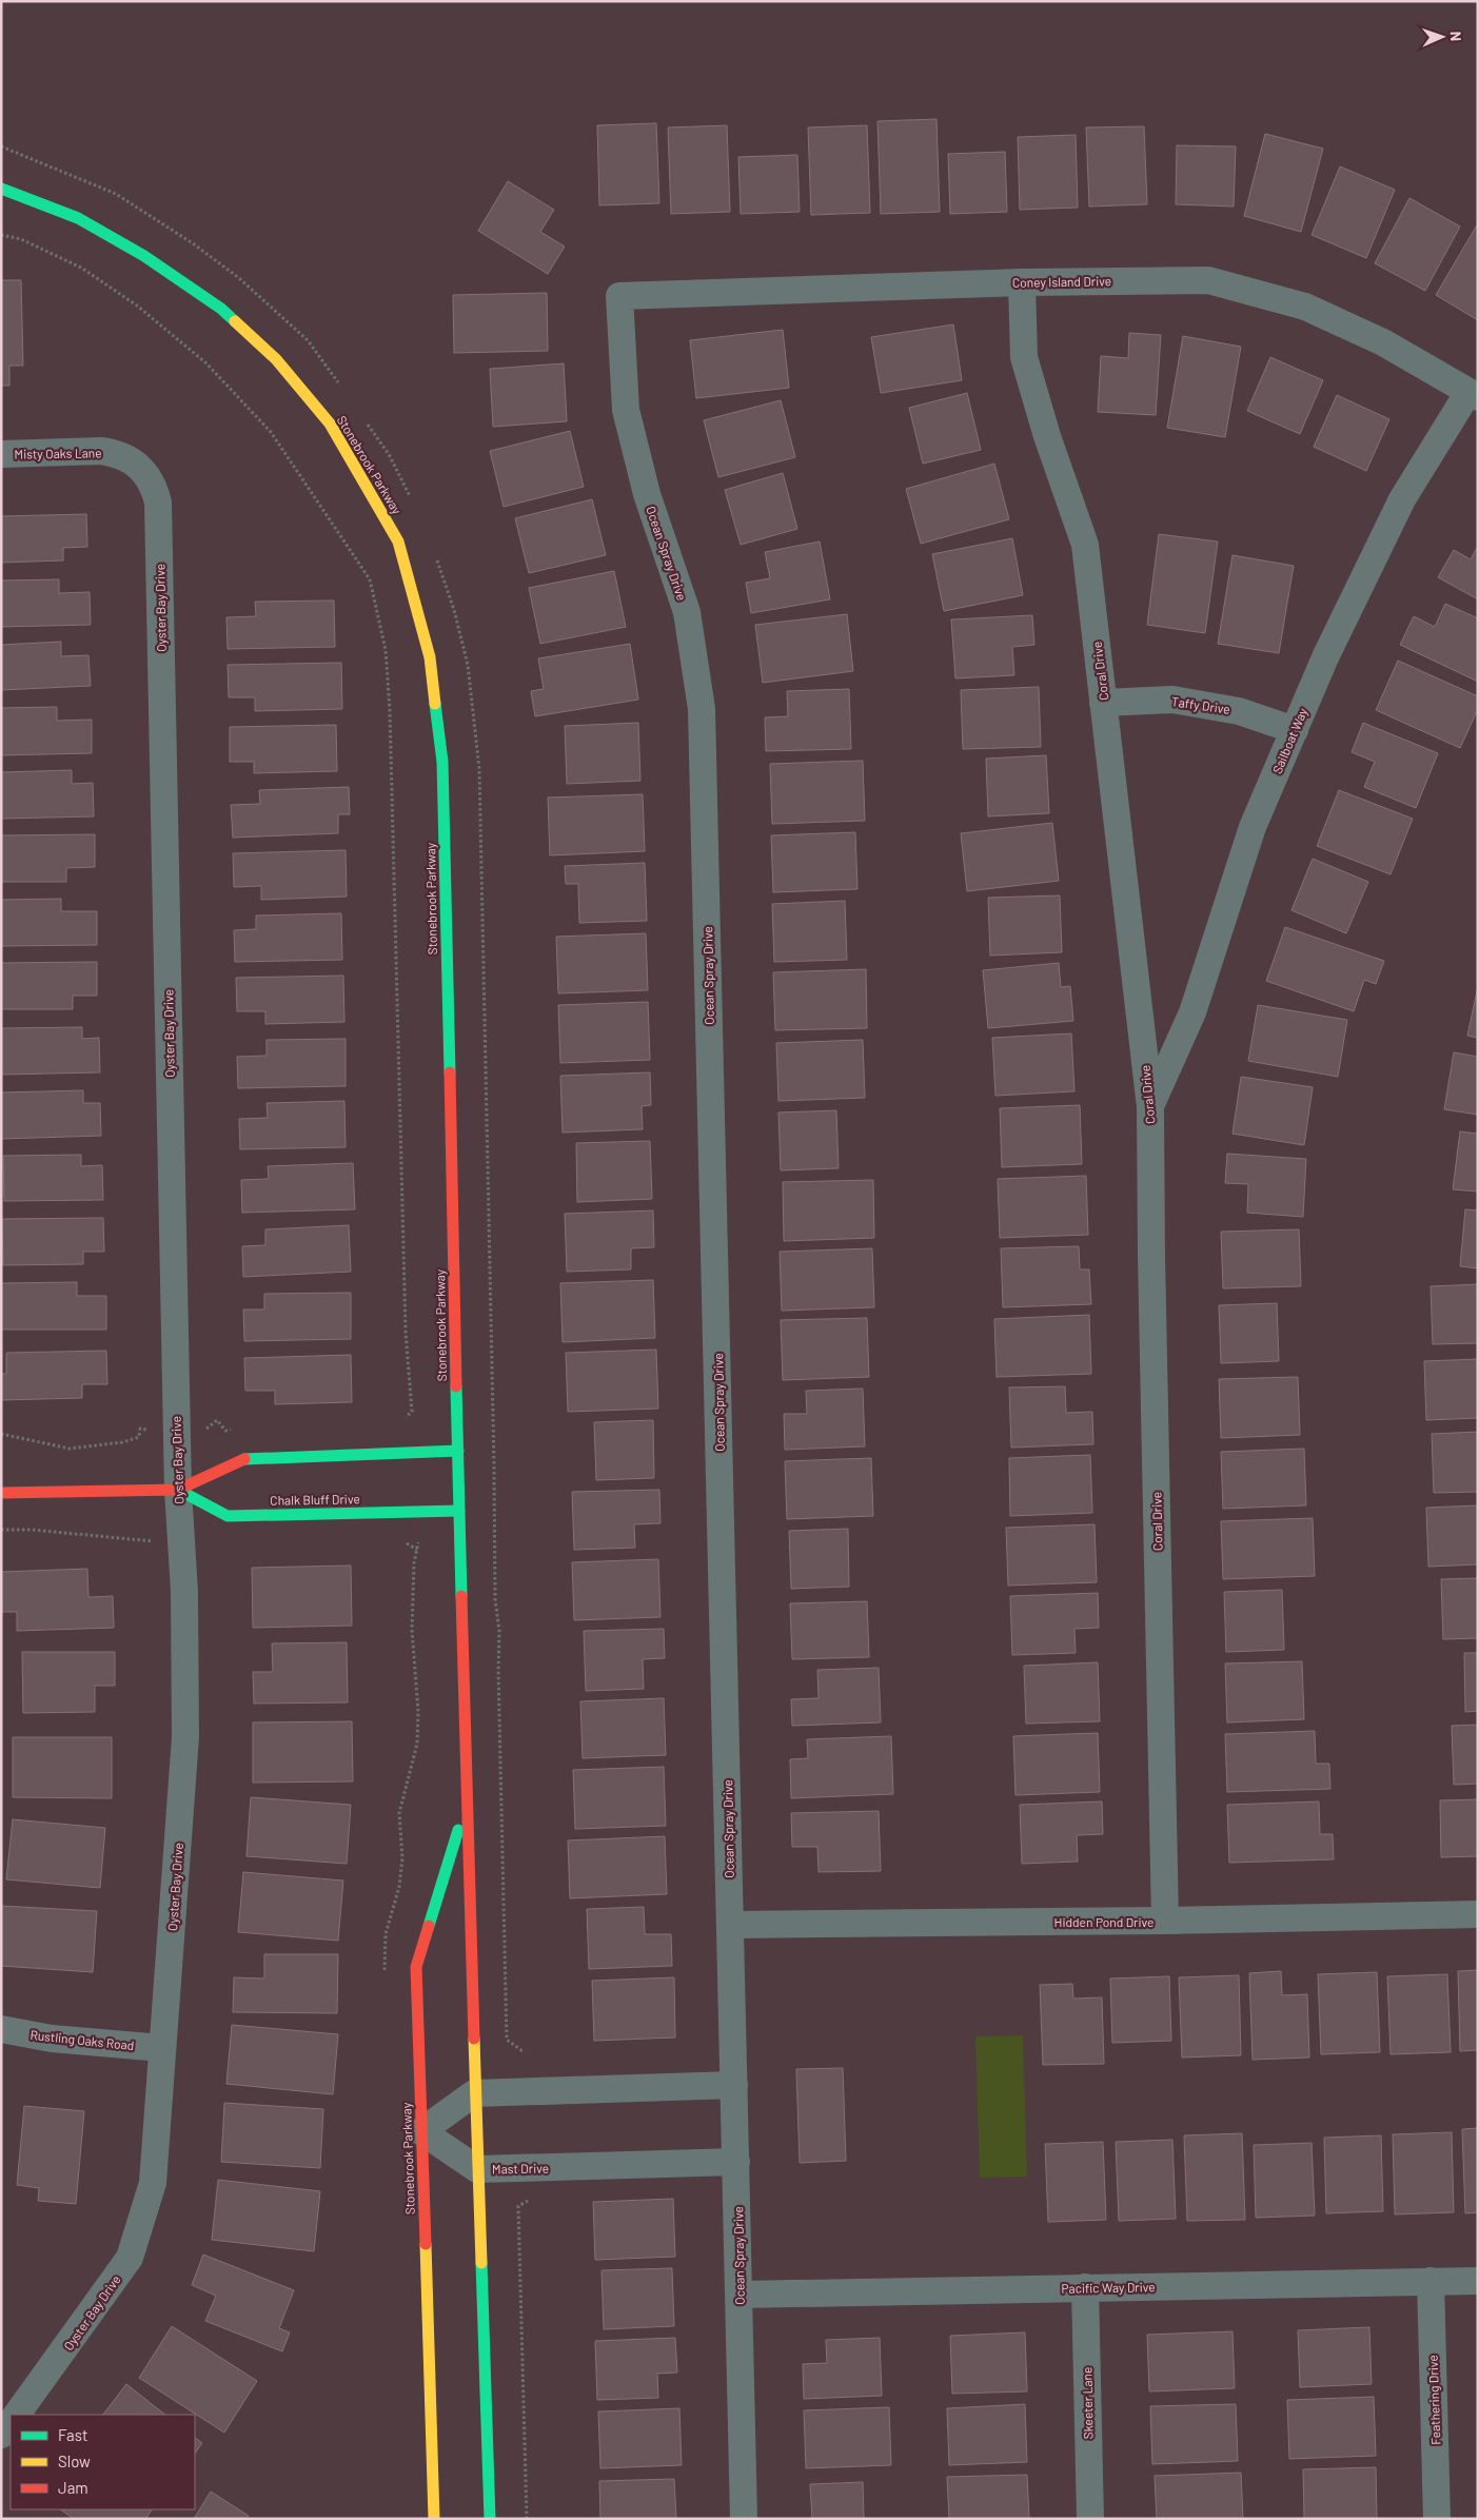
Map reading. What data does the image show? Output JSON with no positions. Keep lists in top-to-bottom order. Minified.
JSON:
{"streets":{"street":["Coney Island Drive","Misty Oaks Lane","Stonebrook Parkway","Ocean Spray Drive","Oyster Bay Drive","Coral Drive","Taffy Drive","Sailboat Way","Chalk Bluff Drive","Hidden Pond Drive","Rustling Oaks Road","Mast Drive","Pacific Way Drive","Feathering Drive","Skeeter Lane"]},"crossings":[["Coney Island Drive","Ocean Spray Drive"],["Coney Island Drive","Coral Drive"],["Coney Island Drive","Sailboat Way"],["Misty Oaks Lane","Oyster Bay Drive"],["Stonebrook Parkway","Chalk Bluff Drive"],["Stonebrook Parkway","Mast Drive"],["Ocean Spray Drive","Hidden Pond Drive"],["Ocean Spray Drive","Mast Drive"],["Ocean Spray Drive","Pacific Way Drive"],["Oyster Bay Drive","Chalk Bluff Drive"],["Oyster Bay Drive","Rustling Oaks Road"],["Coral Drive","Taffy Drive"],["Coral Drive","Sailboat Way"],["Coral Drive","Hidden Pond Drive"],["Taffy Drive","Sailboat Way"],["Pacific Way Drive","Feathering Drive"],["Pacific Way Drive","Skeeter Lane"]],"legend":["Fast","Slow","Jam"],"north":"right"}
